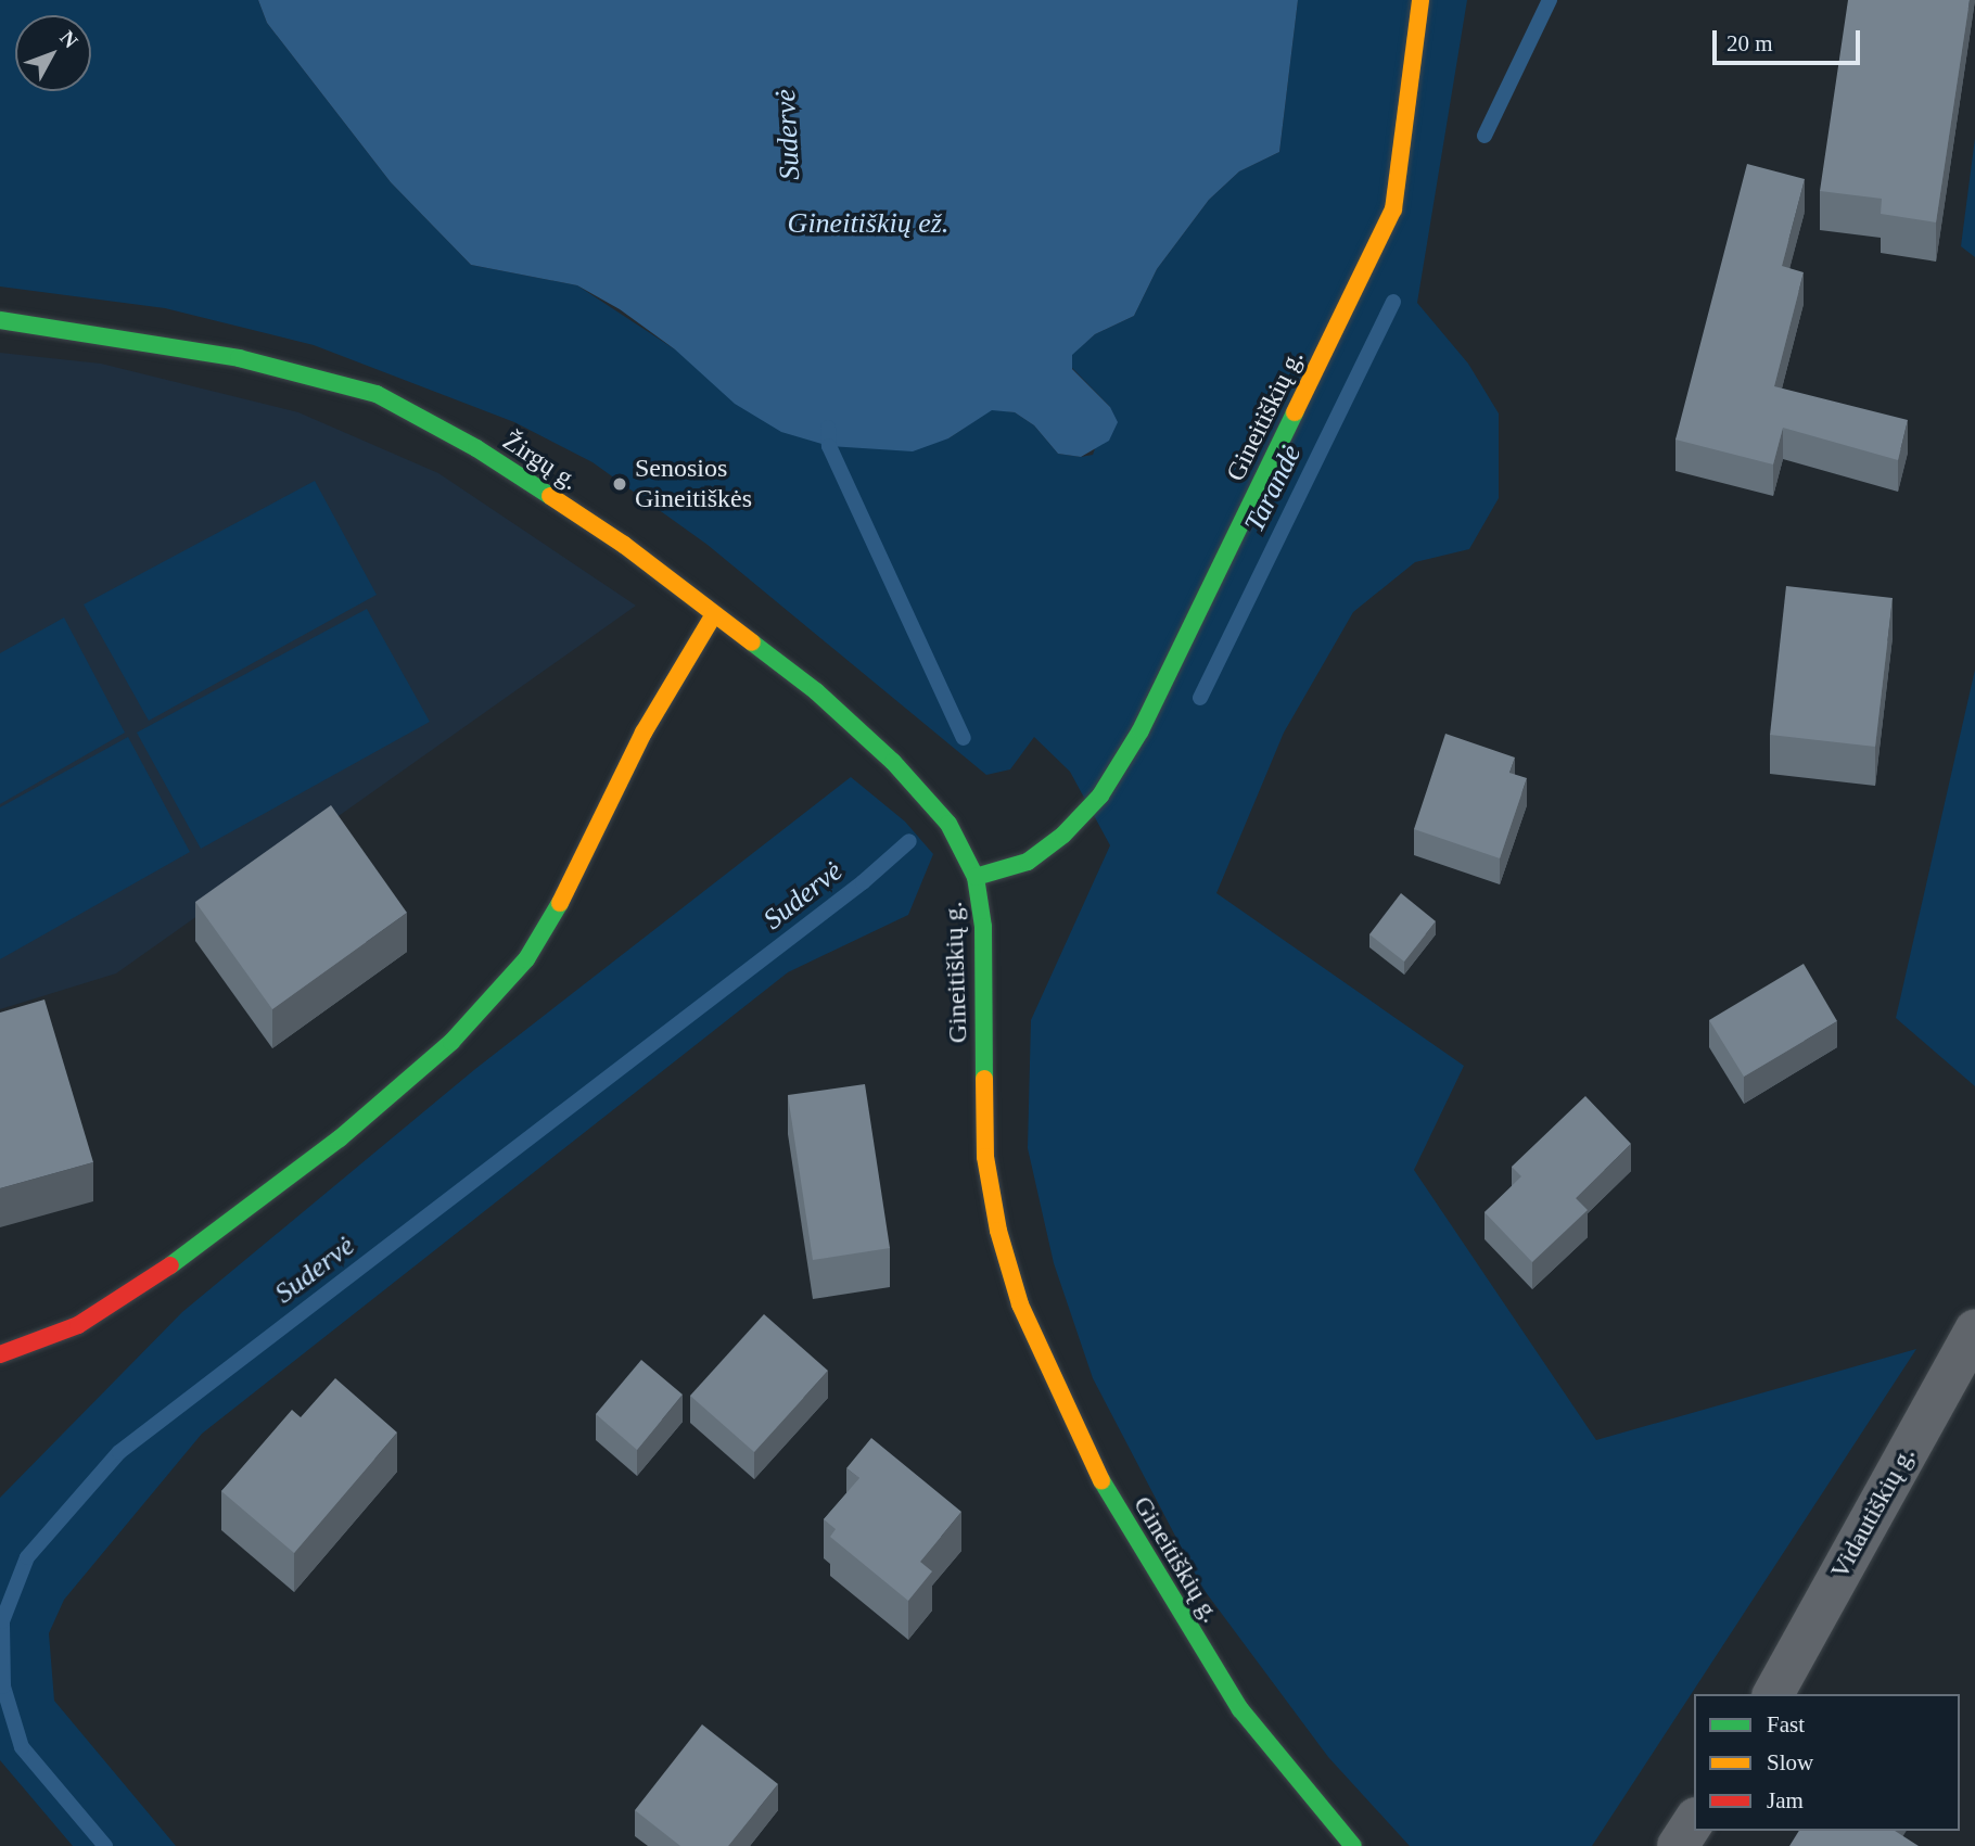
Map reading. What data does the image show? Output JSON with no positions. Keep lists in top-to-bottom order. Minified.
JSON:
{"streets":{"street":["Gineitiškių g.","Žirgų g.","Vidautiškių g."]},"crossings":[["Gineitiškių g.","Žirgų g."]],"water":["Sudervė","Gineitiškių ež.","Tarandė"],"places":["Senosios Gineitiškės"],"legend":["Fast","Slow","Jam"],"scale_bar":"20 m","north":"top right"}
